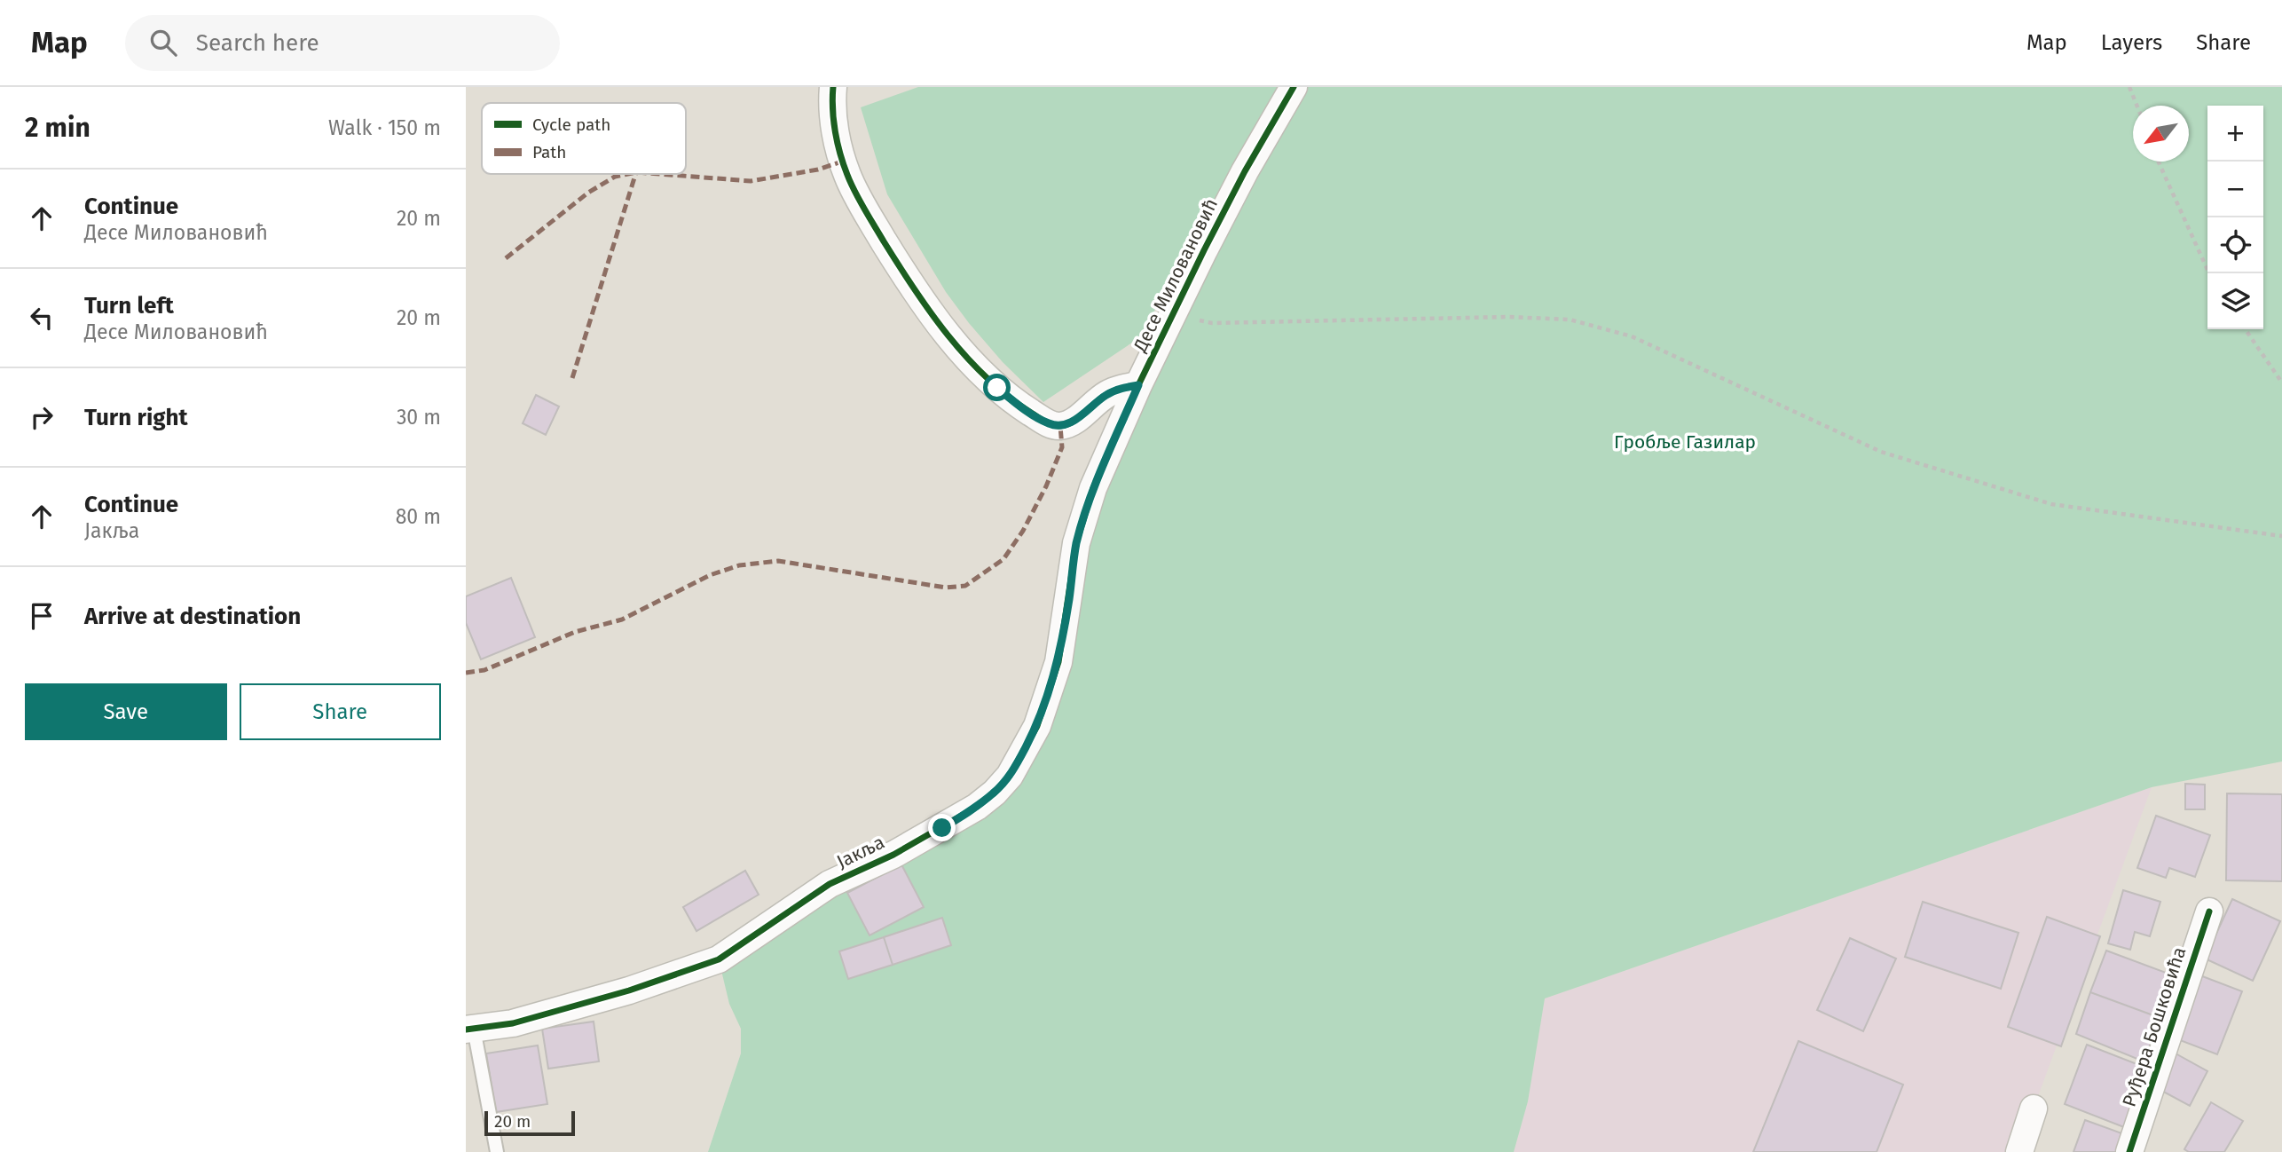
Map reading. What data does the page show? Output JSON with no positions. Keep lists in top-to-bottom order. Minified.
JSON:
{"streets":{"street":["Десе Миловановић","Јакља","Руђера Бошковића"]},"crossings":[["Десе Миловановић","Јакља"]],"parks":["Гробље Газилар"],"legend":["Cycle path","Path"],"scale_bar":"20 m","north":"bottom left","page":{"header":"Map","search":"Search here","nav":["Map","Layers","Share"],"heading":["2 min","Walk · 150 m"],"map_buttons":["+","−"],"list":[["Continue","Десе Миловановић","20 m"],["Turn left","Десе Миловановић","20 m"],["Turn right","30 m"],["Continue","Јакља","80 m"],"Arrive at destination"],"buttons":["Save","Share"],"scale":"20 m"}}
